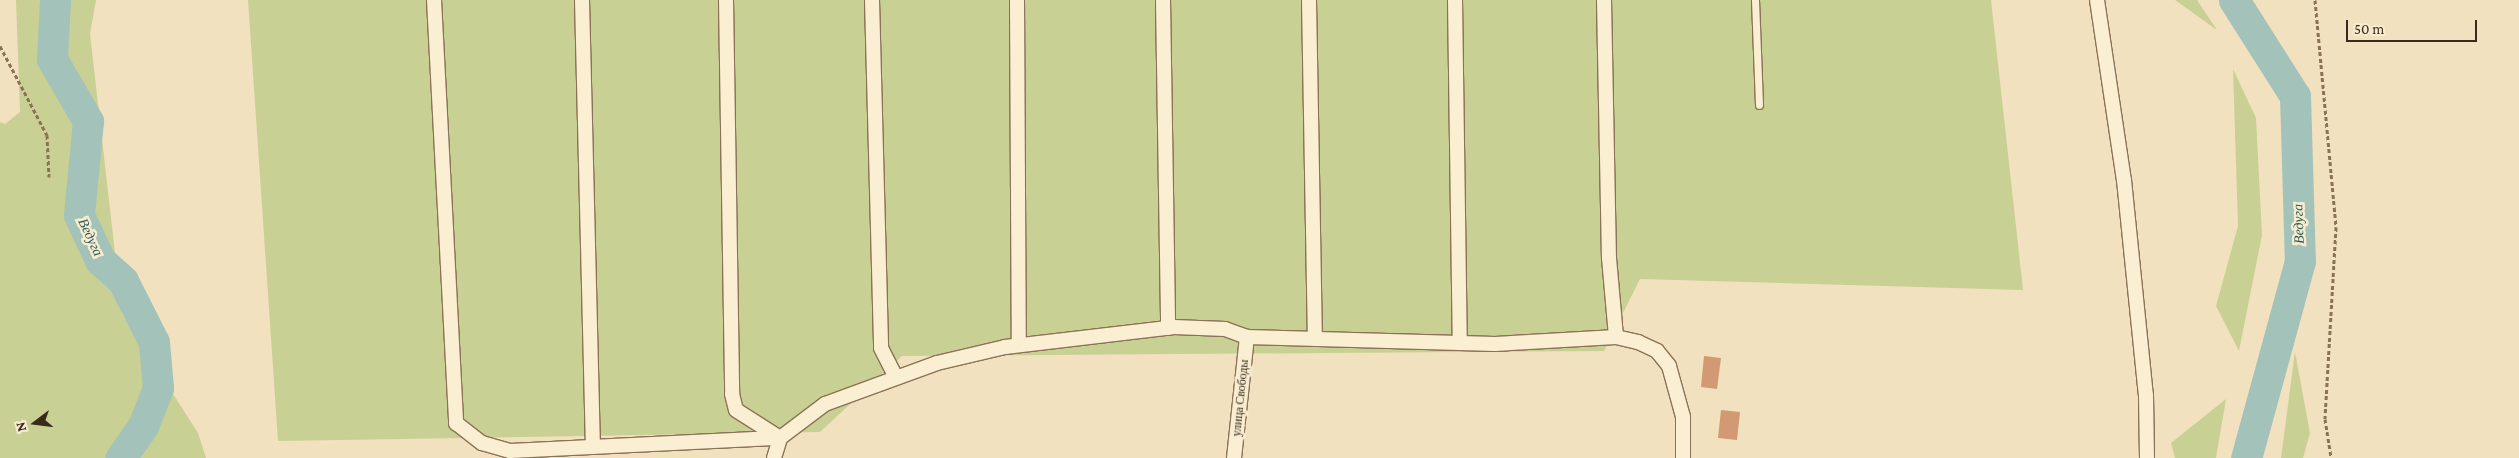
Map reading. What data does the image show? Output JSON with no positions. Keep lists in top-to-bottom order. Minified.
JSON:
{"streets":{"street":["улица Свободы"]},"water":["Ведуга"],"scale_bar":"50 m","north":"left"}
